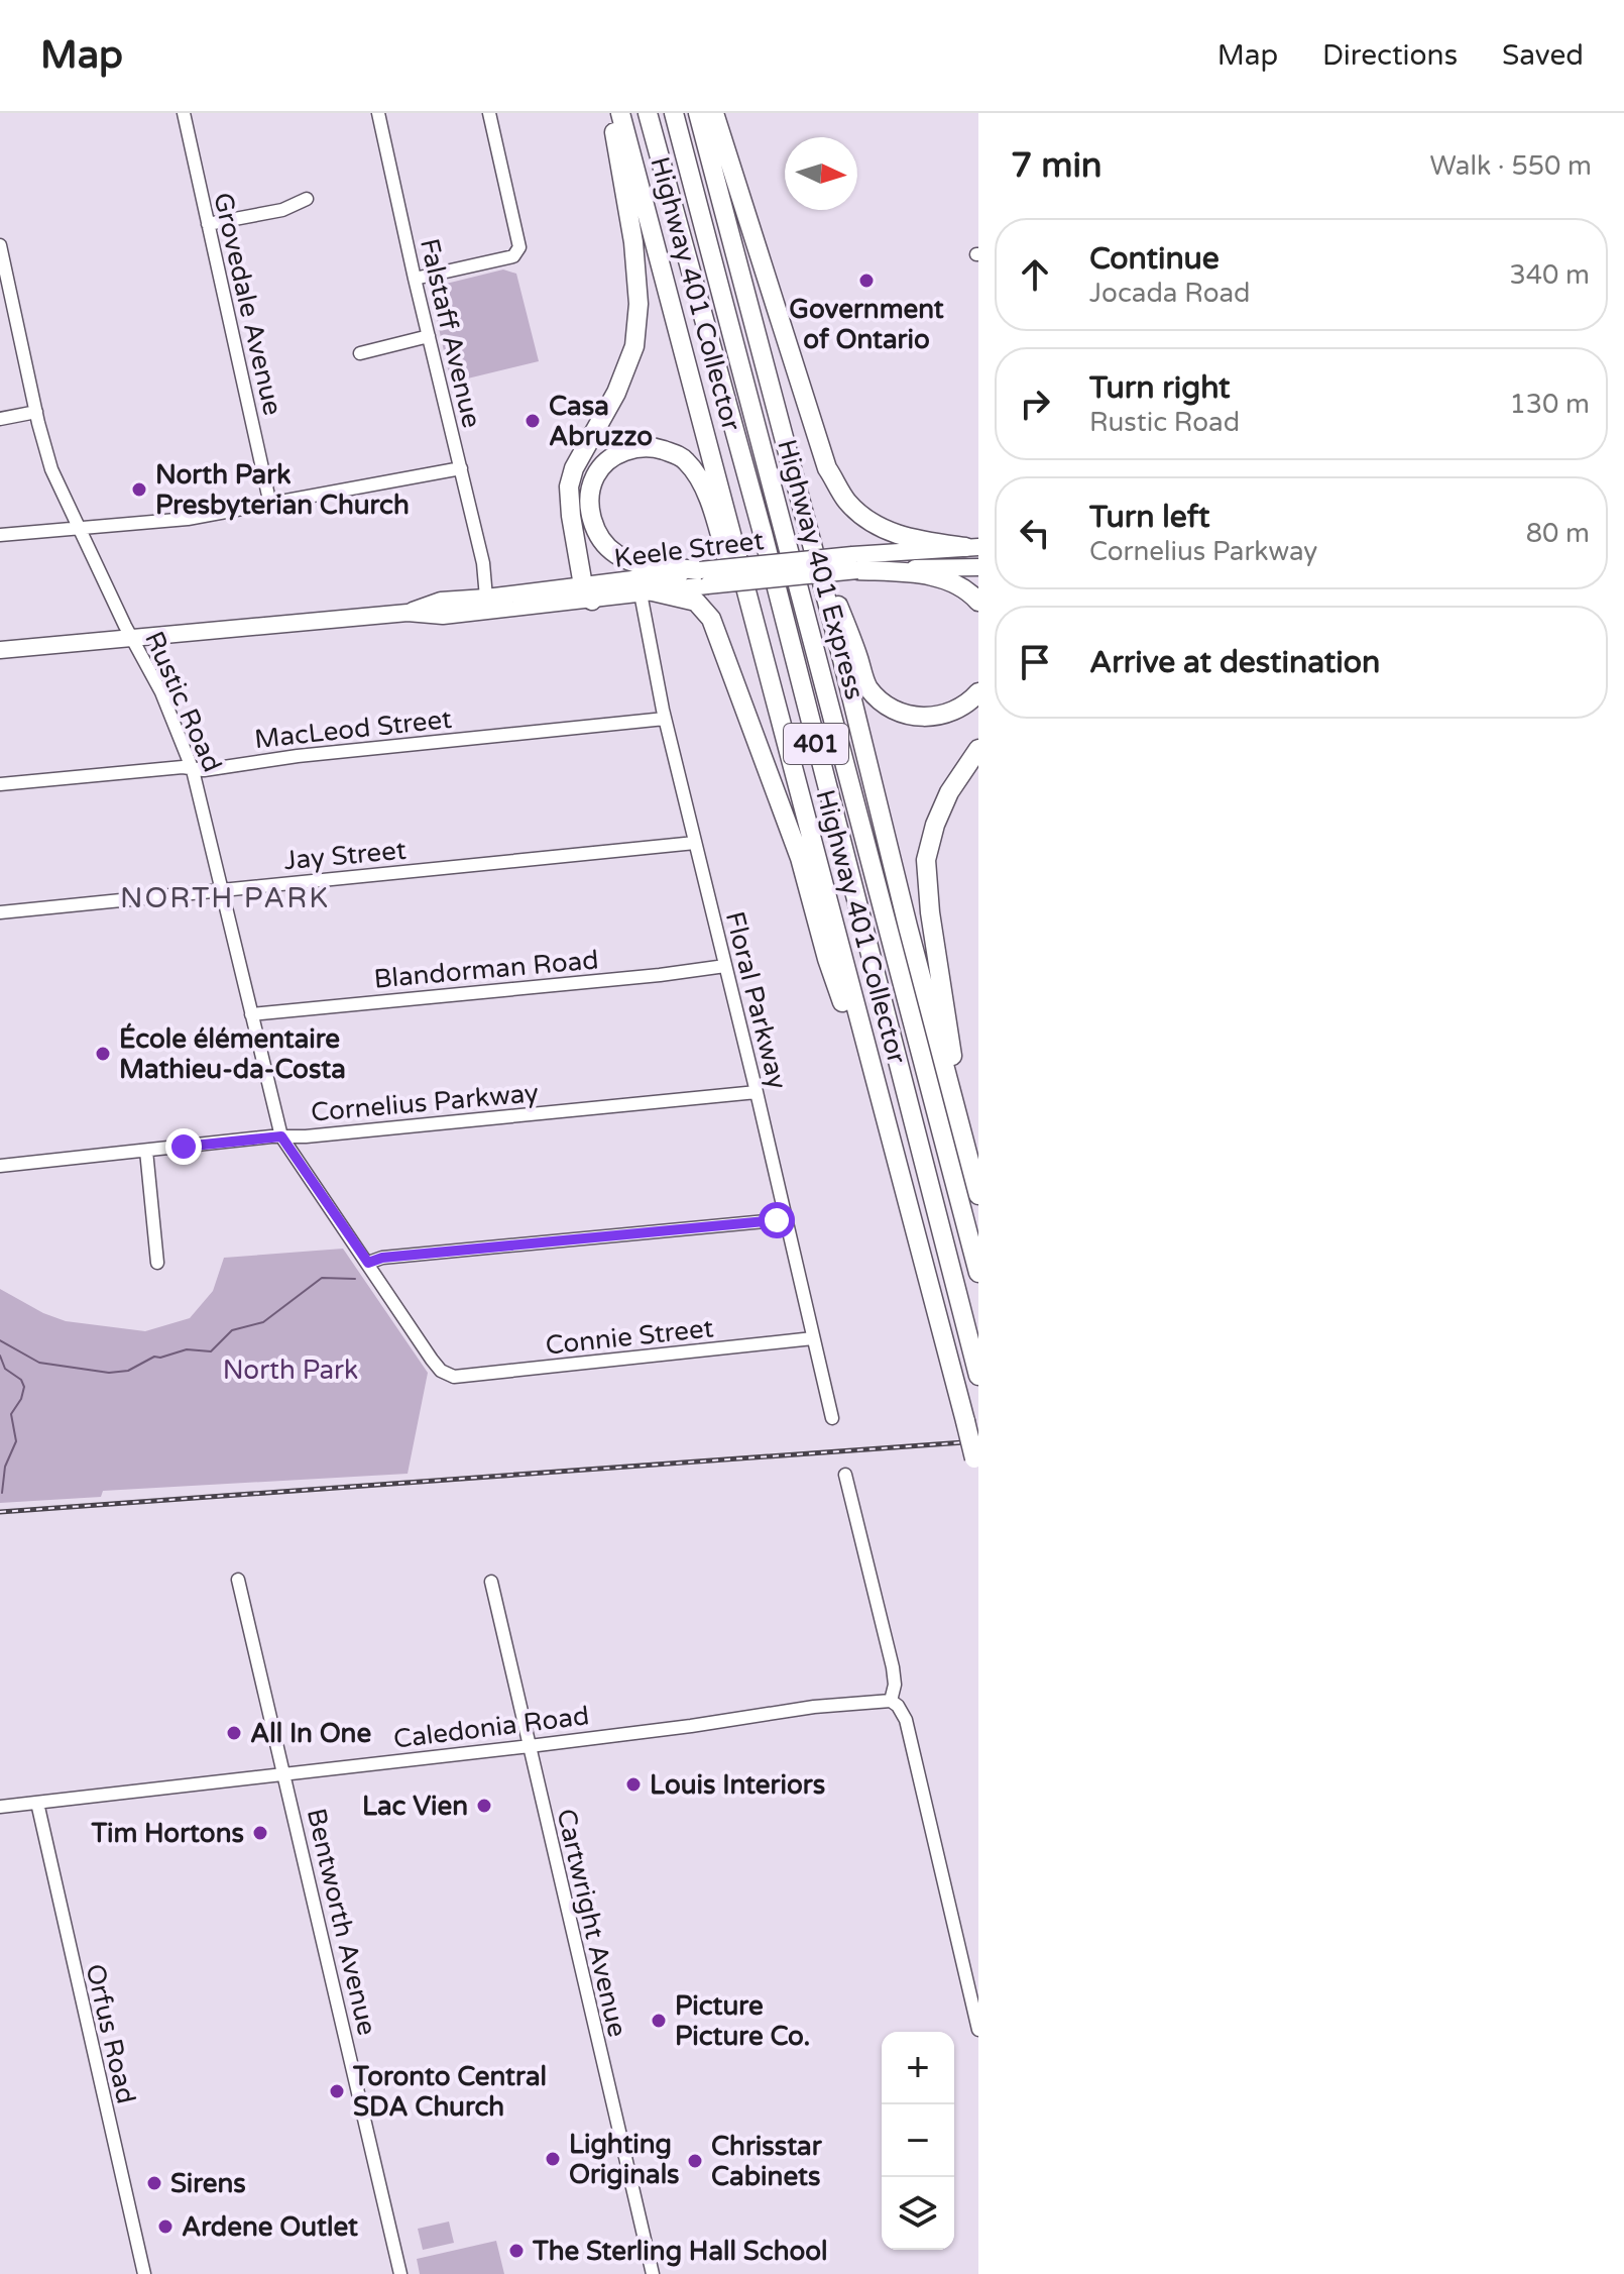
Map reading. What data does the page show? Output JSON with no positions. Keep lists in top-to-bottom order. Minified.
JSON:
{"streets":{"highway":["Highway 401 Collector","Highway 401 Express","401"],"main road":["Keele Street"],"street":["Grovedale Avenue","Falstaff Avenue","Rustic Road","MacLeod Street","Jay Street","Blandorman Road","Floral Parkway","Cornelius Parkway","Connie Street","Caledonia Road","Bentworth Avenue","Cartwright Avenue","Orfus Road"]},"crossings":[["Falstaff Avenue","Keele Street"],["Keele Street","Rustic Road"],["Keele Street","Floral Parkway"],["Rustic Road","MacLeod Street"],["Rustic Road","Jay Street"],["Rustic Road","Blandorman Road"],["Rustic Road","Cornelius Parkway"],["Rustic Road","Connie Street"],["MacLeod Street","Floral Parkway"],["Jay Street","Floral Parkway"],["Blandorman Road","Floral Parkway"],["Floral Parkway","Cornelius Parkway"],["Floral Parkway","Connie Street"],["Caledonia Road","Bentworth Avenue"],["Caledonia Road","Cartwright Avenue"],["Caledonia Road","Orfus Road"]],"districts":["NORTH PARK"],"parks":["North Park"],"places":["Government of Ontario","Casa Abruzzo","North Park Presbyterian Church","École élémentaire Mathieu-da-Costa","All In One","Louis Interiors","Lac Vien","Tim Hortons","Picture Picture Co.","Toronto Central SDA Church","Lighting Originals","Chrisstar Cabinets","Sirens","Ardene Outlet","The Sterling Hall School"],"north":"right","page":{"header":"Map","nav":["Map","Directions","Saved"],"heading":["7 min","Walk · 550 m"],"list":[["Continue","Jocada Road","340 m"],["Turn right","Rustic Road","130 m"],["Turn left","Cornelius Parkway","80 m"],"Arrive at destination"],"map_buttons":["+","−"]}}
